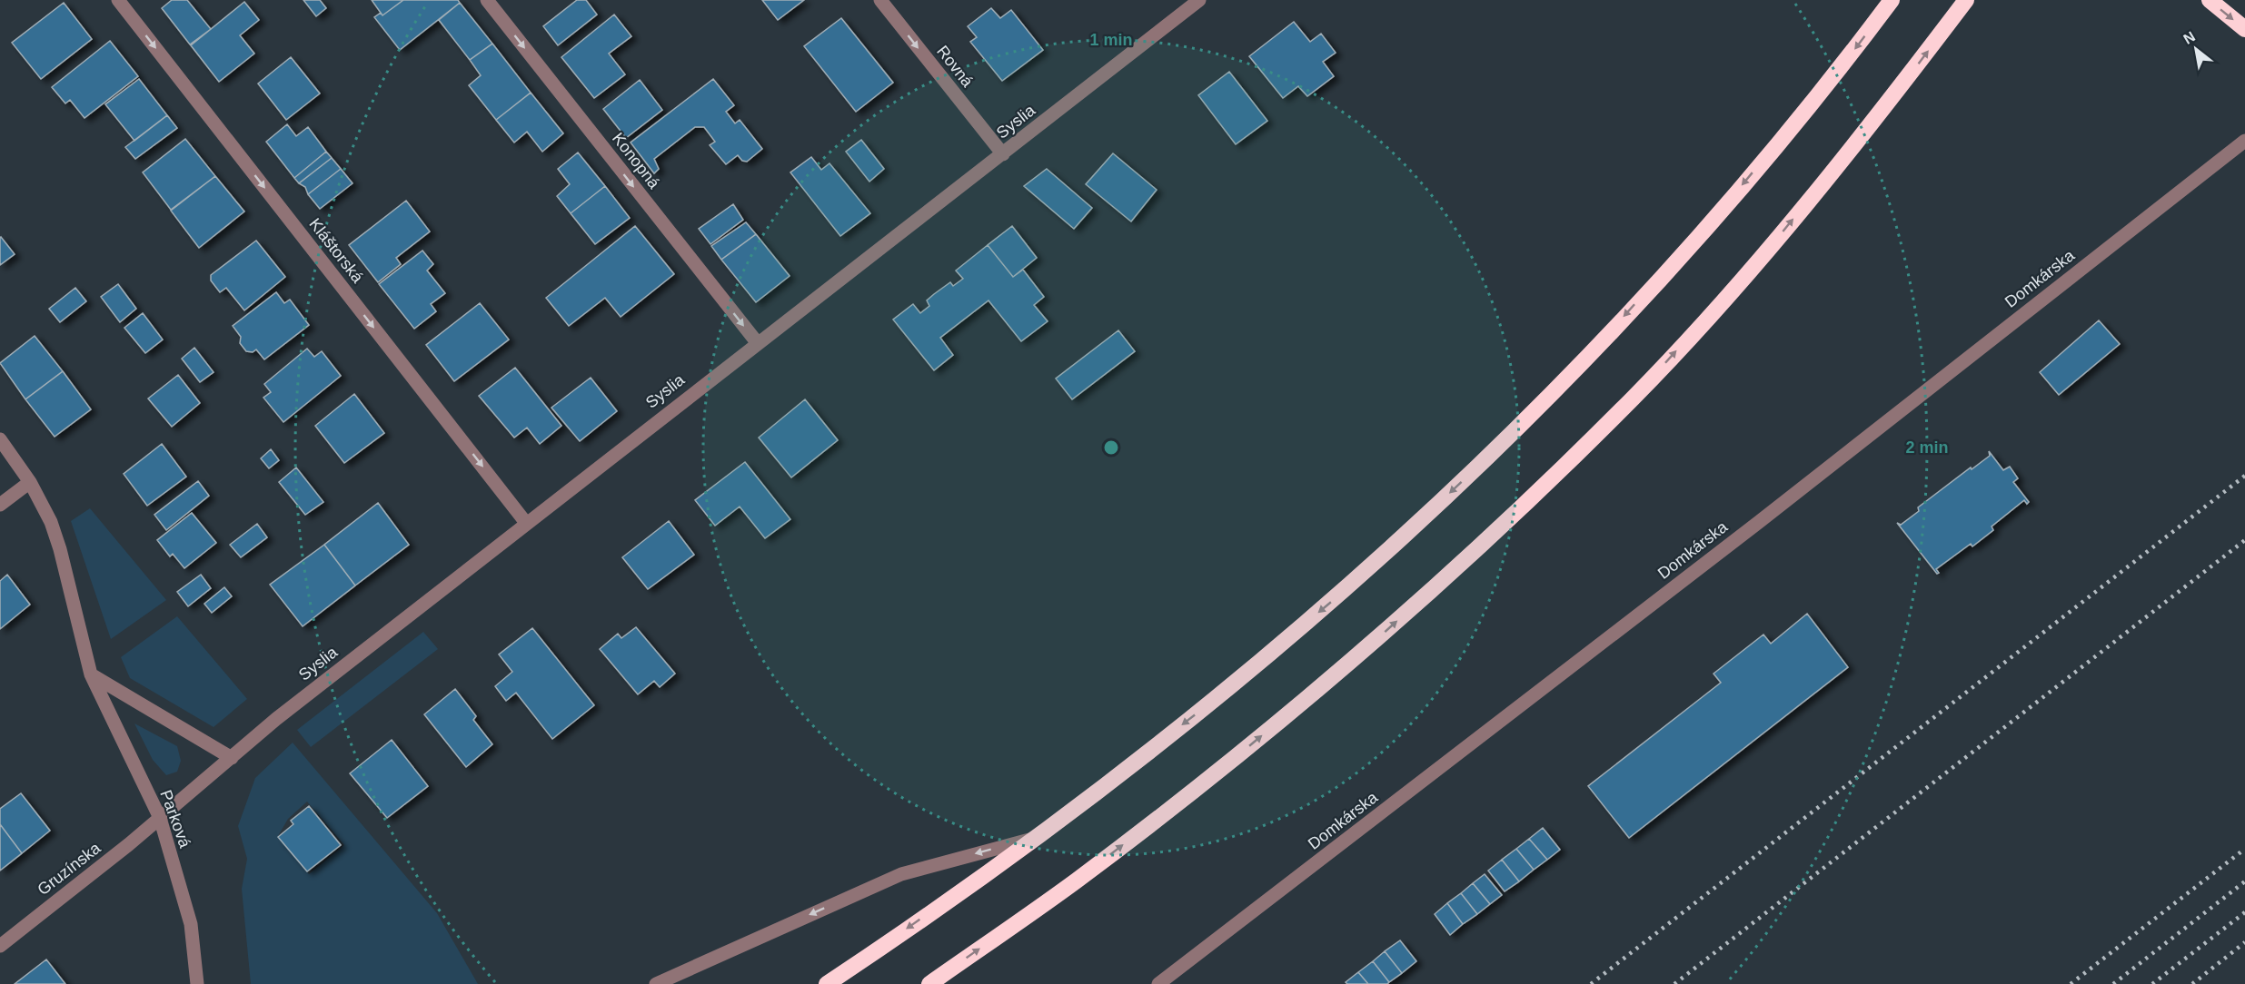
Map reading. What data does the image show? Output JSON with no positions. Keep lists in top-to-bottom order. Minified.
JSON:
{"streets":{"street":["Rovná","Syslia","Konopná","Kláštorská","Domkárska","Parková","Gruzínska"]},"crossings":[["Rovná","Syslia"],["Syslia","Konopná"],["Syslia","Kláštorská"],["Syslia","Parková"],["Syslia","Gruzínska"],["Parková","Gruzínska"]],"one_way":["Rovná","Konopná","Kláštorská"],"north":"top left","rings":["1 min","2 min"]}
